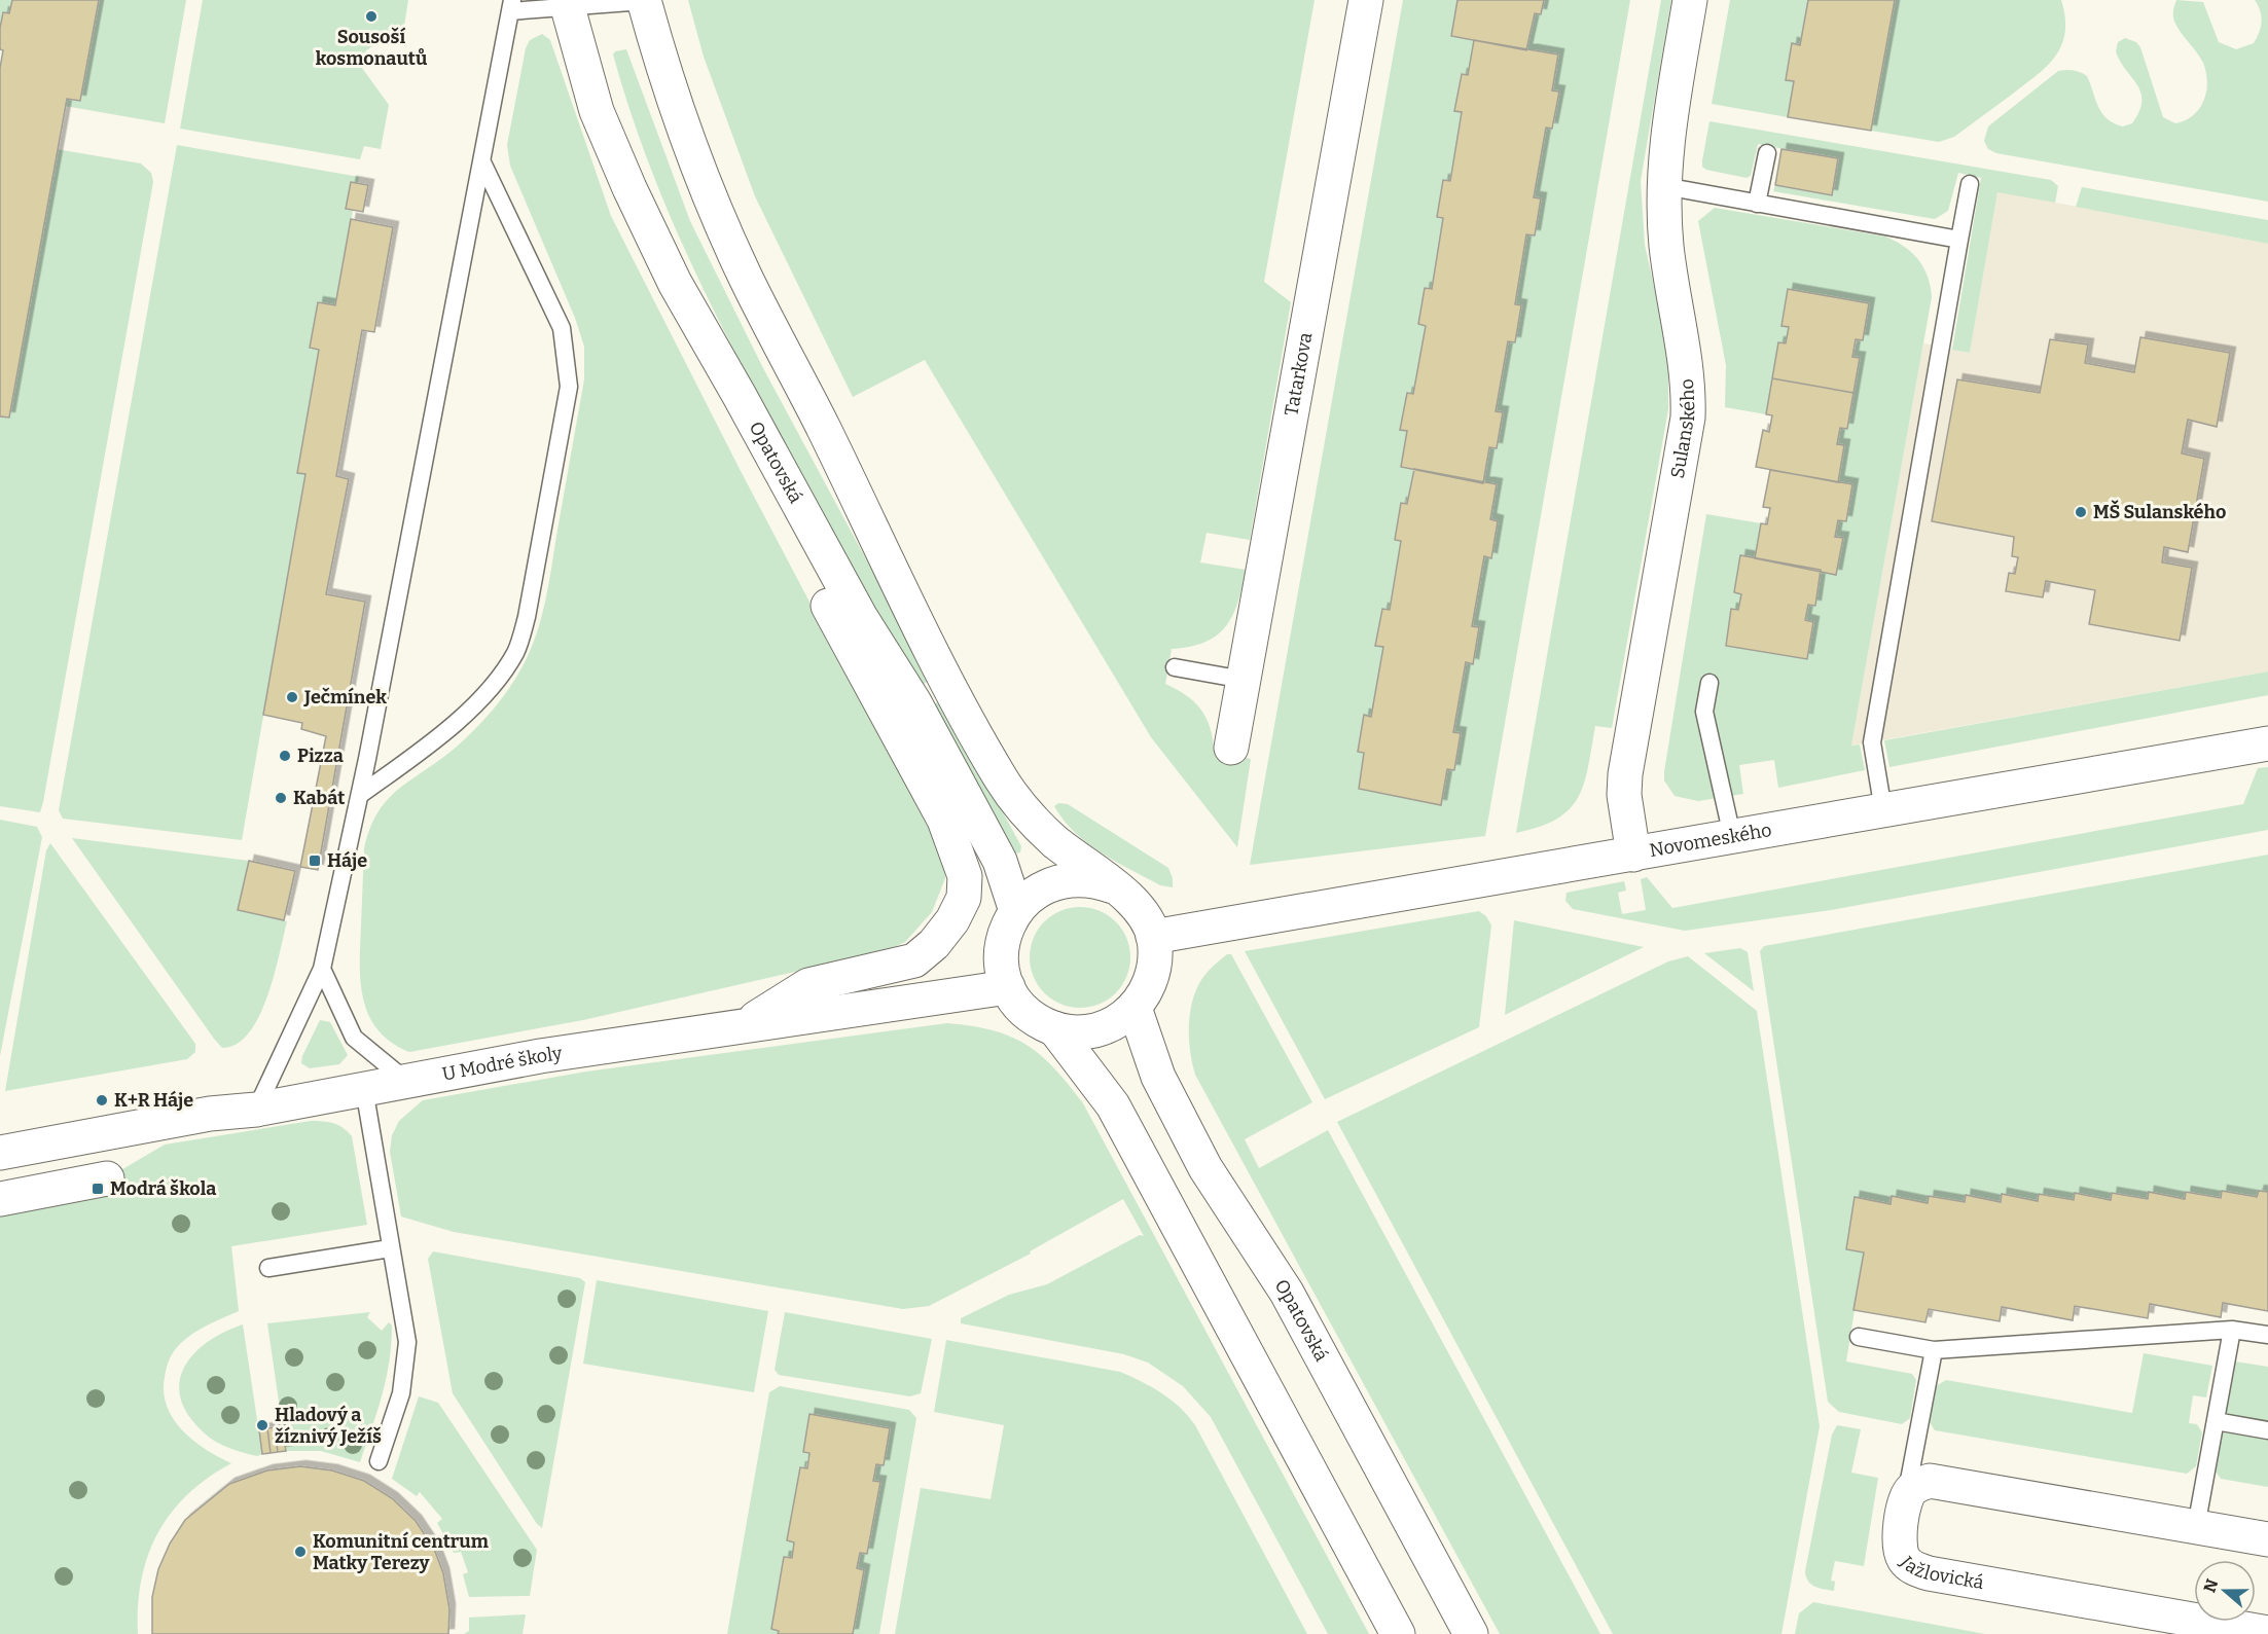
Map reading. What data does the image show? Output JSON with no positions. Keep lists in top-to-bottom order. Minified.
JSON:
{"streets":{"street":["Tatarkova","Sulanského","Opatovská","Novomeského","U Modré školy","Jažlovická"]},"crossings":[["Sulanského","Novomeského"],["Opatovská","Novomeského"],["Opatovská","U Modré školy"],["Novomeského","U Modré školy"]],"places":{"other":["Sousoší kosmonautů","MŠ Sulanského","Ječmínek","Pizza","Kabát","K+R Háje","Hladový a žíznivý Ježíš","Komunitní centrum Matky Terezy"],"transit":["Háje","Modrá škola"]},"north":"left"}
